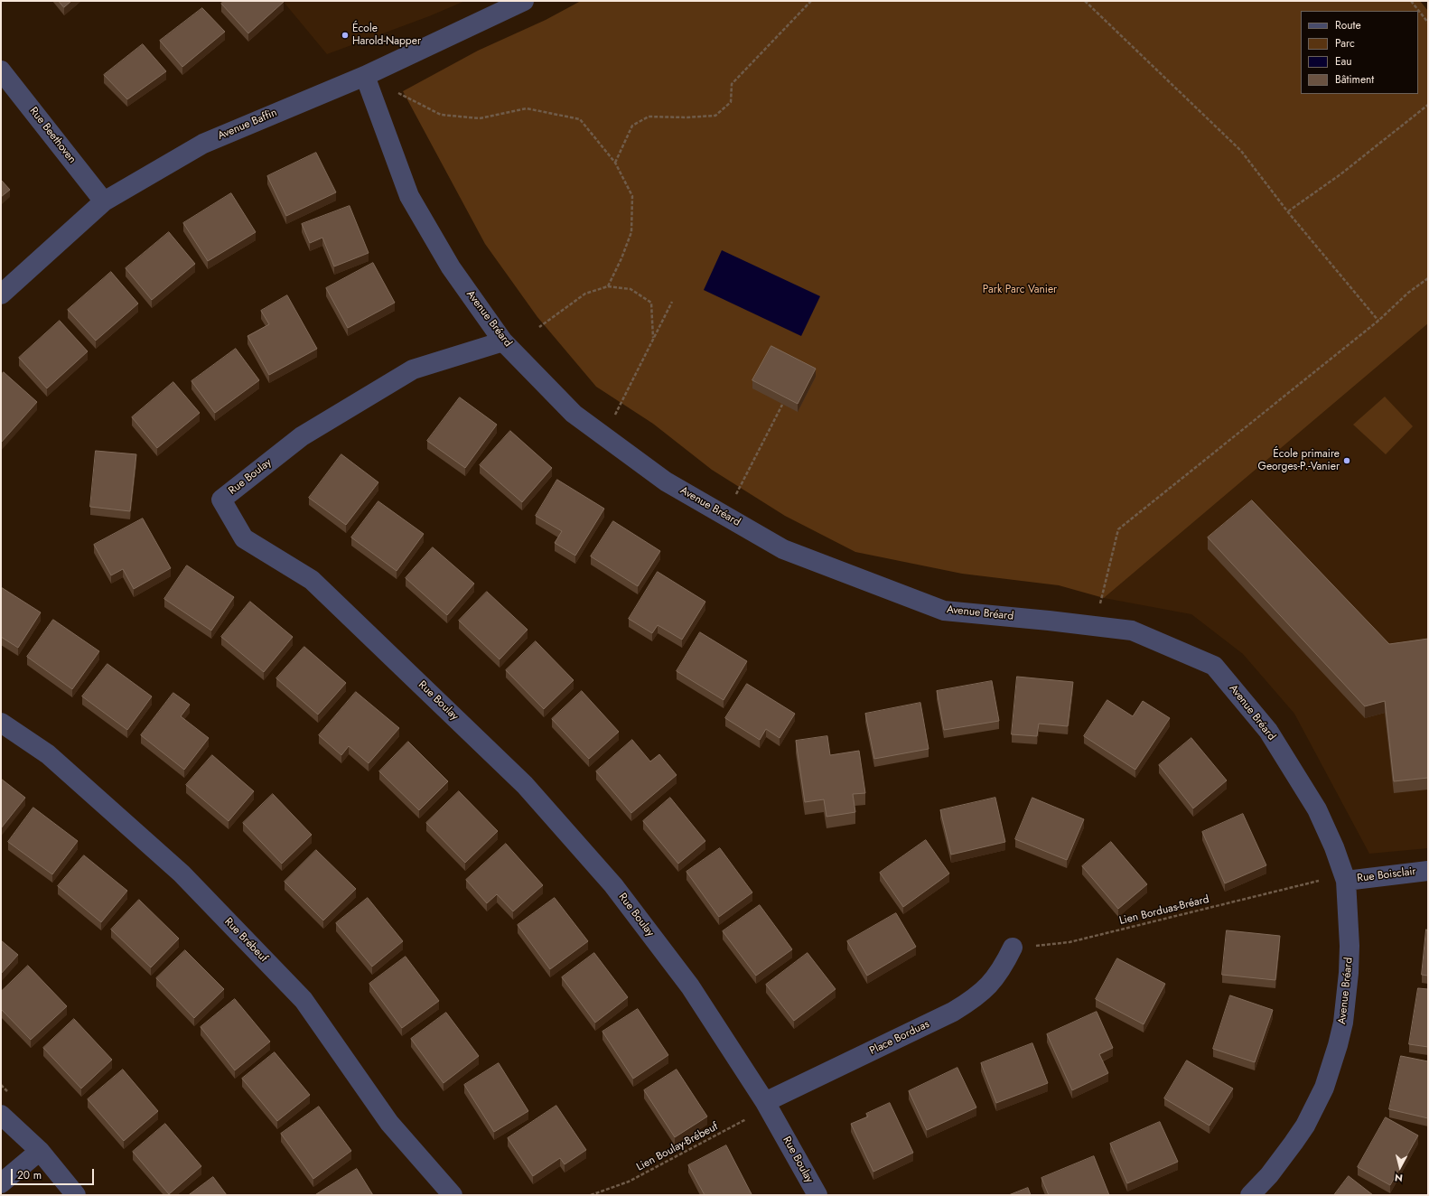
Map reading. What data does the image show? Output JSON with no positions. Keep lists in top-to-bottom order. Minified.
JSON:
{"streets":{"street":["Avenue Baffin","Rue Beethoven","Avenue Bréard","Rue Boulay","Rue Boisclair","Rue Brébeuf","Place Borduas"],"path":["Lien Borduas-Bréard","Lien Boulay-Brébeuf"]},"crossings":[["Avenue Baffin","Rue Beethoven"],["Avenue Baffin","Avenue Bréard"],["Avenue Bréard","Rue Boulay"],["Avenue Bréard","Rue Boisclair"],["Rue Boulay","Place Borduas"],["Rue Boulay","Lien Boulay-Brébeuf"],["Lien Borduas-Bréard","Place Borduas"],["Place Borduas","Lien Boulay-Brébeuf"]],"parks":["Park Parc Vanier"],"places":["École Harold-Napper","École primaire Georges-P.-Vanier"],"legend":["Route","Parc","Eau","Bâtiment"],"scale_bar":"20 m","north":"bottom"}
